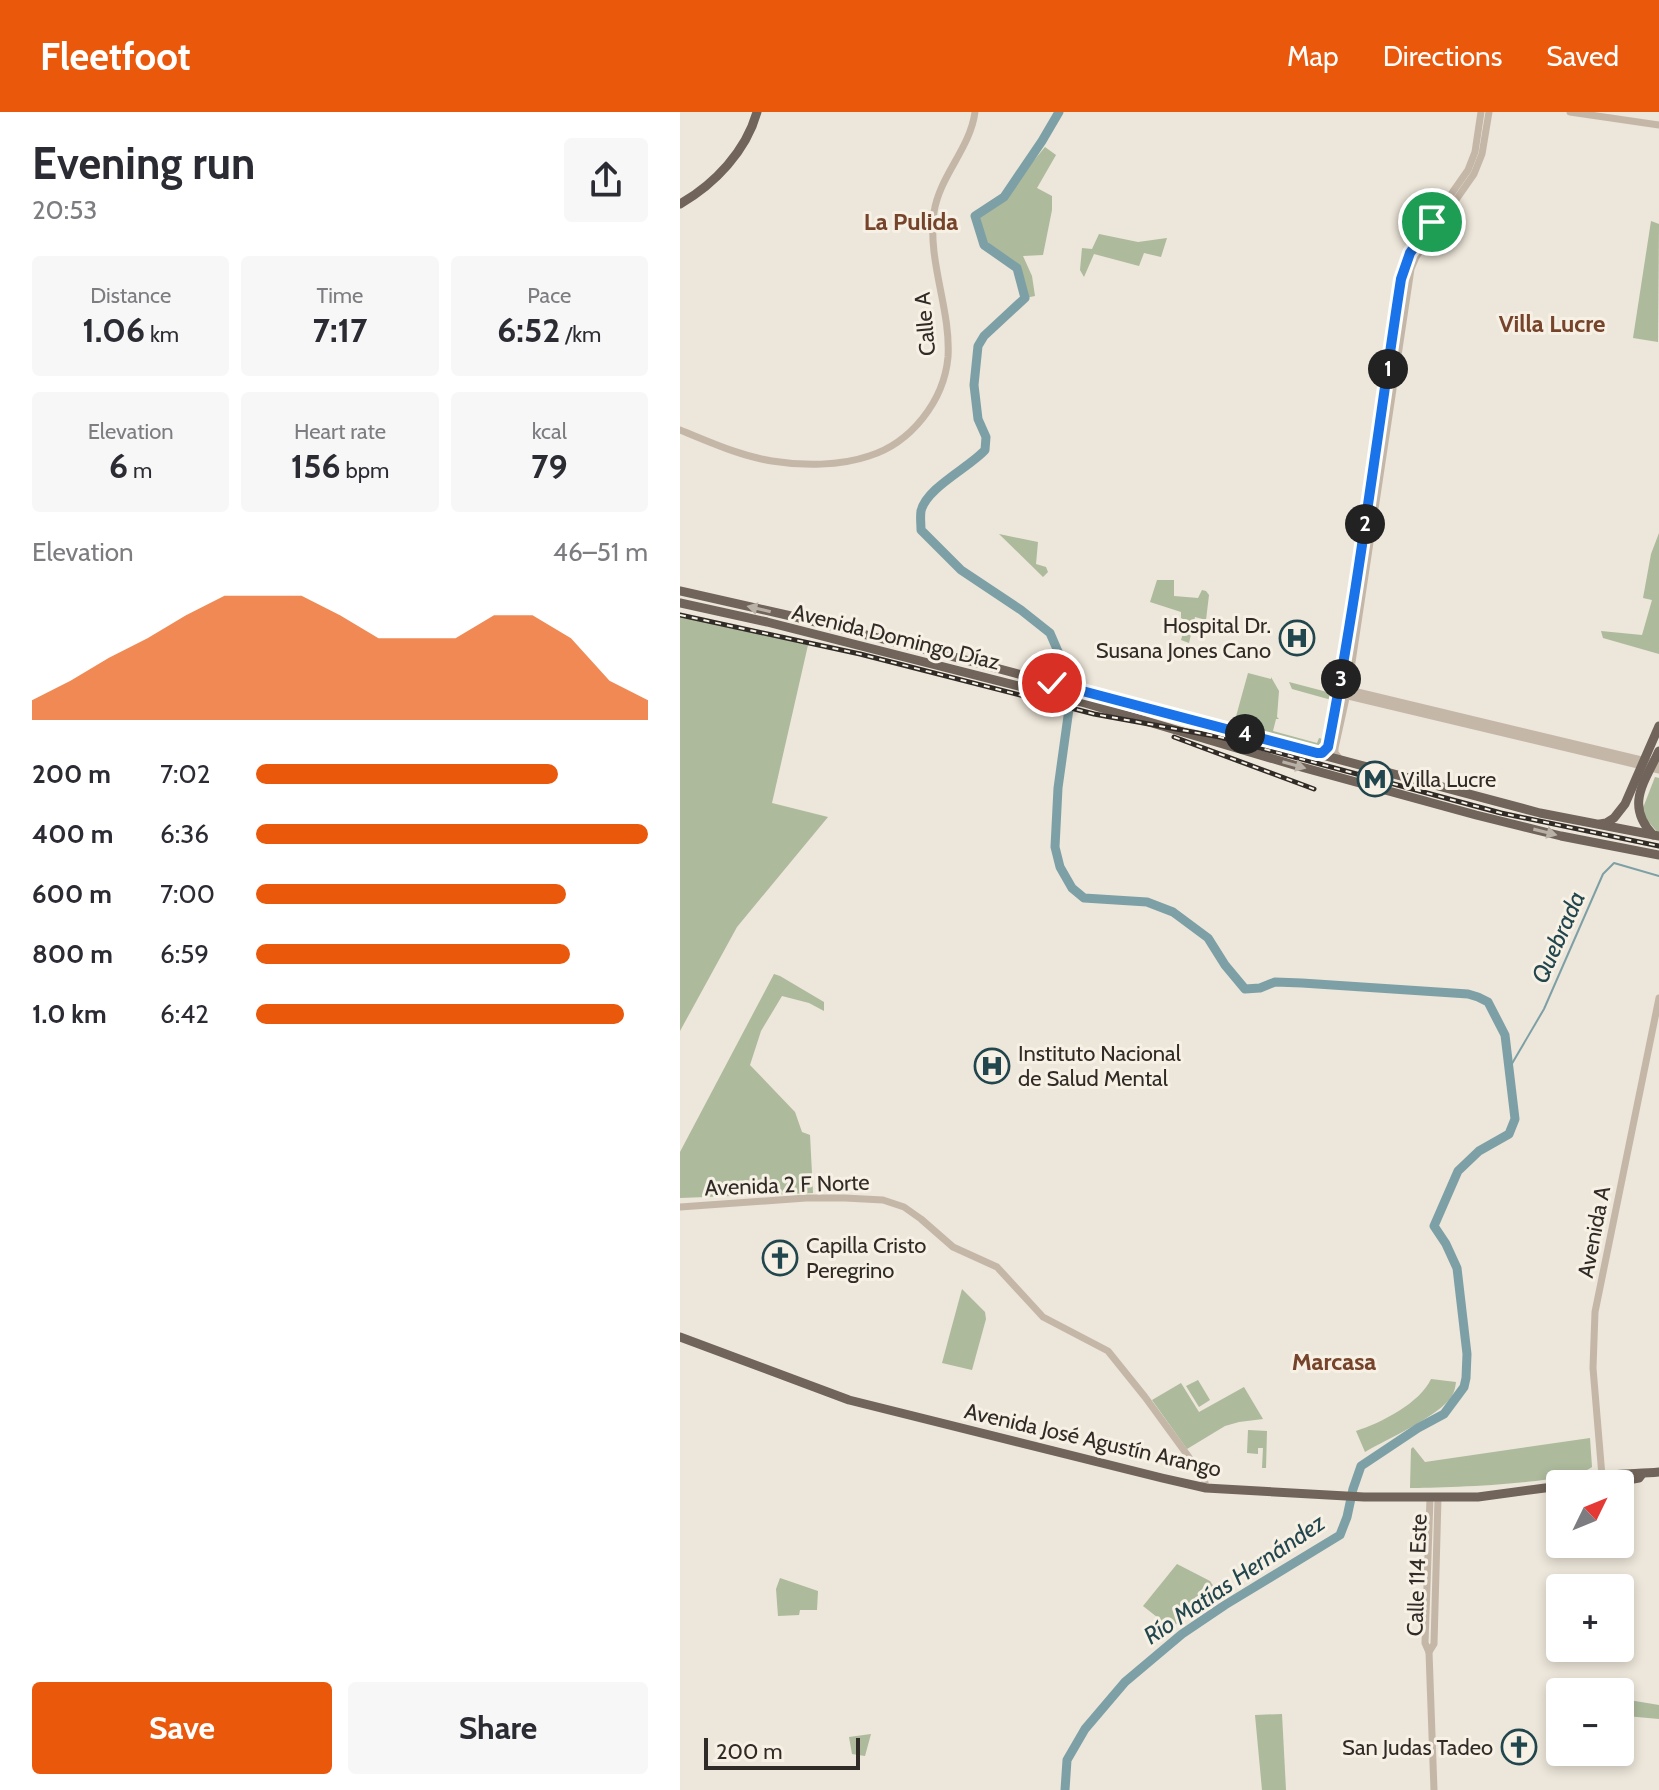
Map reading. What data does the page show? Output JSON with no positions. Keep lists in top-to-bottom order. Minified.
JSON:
{"streets":{"main road":["Avenida Domingo Díaz","Avenida José Agustín Arango"],"street":["Calle A","Avenida 2 F Norte","Avenida A","Calle 114 Este"]},"crossings":[["Avenida 2 F Norte","Avenida José Agustín Arango"],["Avenida José Agustín Arango","Calle 114 Este"]],"districts":["La Pulida","Villa Lucre","Marcasa"],"water":["Quebrada","Río Matías Hernández"],"places":{"hospital":["Hospital Dr. Susana Jones Cano","Instituto Nacional de Salud Mental"],"metro station":["Villa Lucre"],"church":["Capilla Cristo Peregrino","San Judas Tadeo"]},"scale_bar":"200 m","north":"top right","page":{"header":"Fleetfoot","nav":["Map","Directions","Saved"],"heading":["Evening run","20:53"],"stats":[["Distance","1.06 km"],["Time","7:17"],["Pace","6:52 /km"],["Elevation","6 m"],["Heart rate","156 bpm"],["kcal","79"]],"pins":["1","2","3","4"],"chart":["Elevation","46–51 m"],"list":[{"name":"200 m","note":"7:02"},{"name":"400 m","note":"6:36"},{"name":"600 m","note":"7:00"},{"name":"800 m","note":"6:59"},{"name":"1.0 km","note":"6:42"}],"map_buttons":["+","−"],"buttons":["Save","Share"],"scale":"200 m"}}
